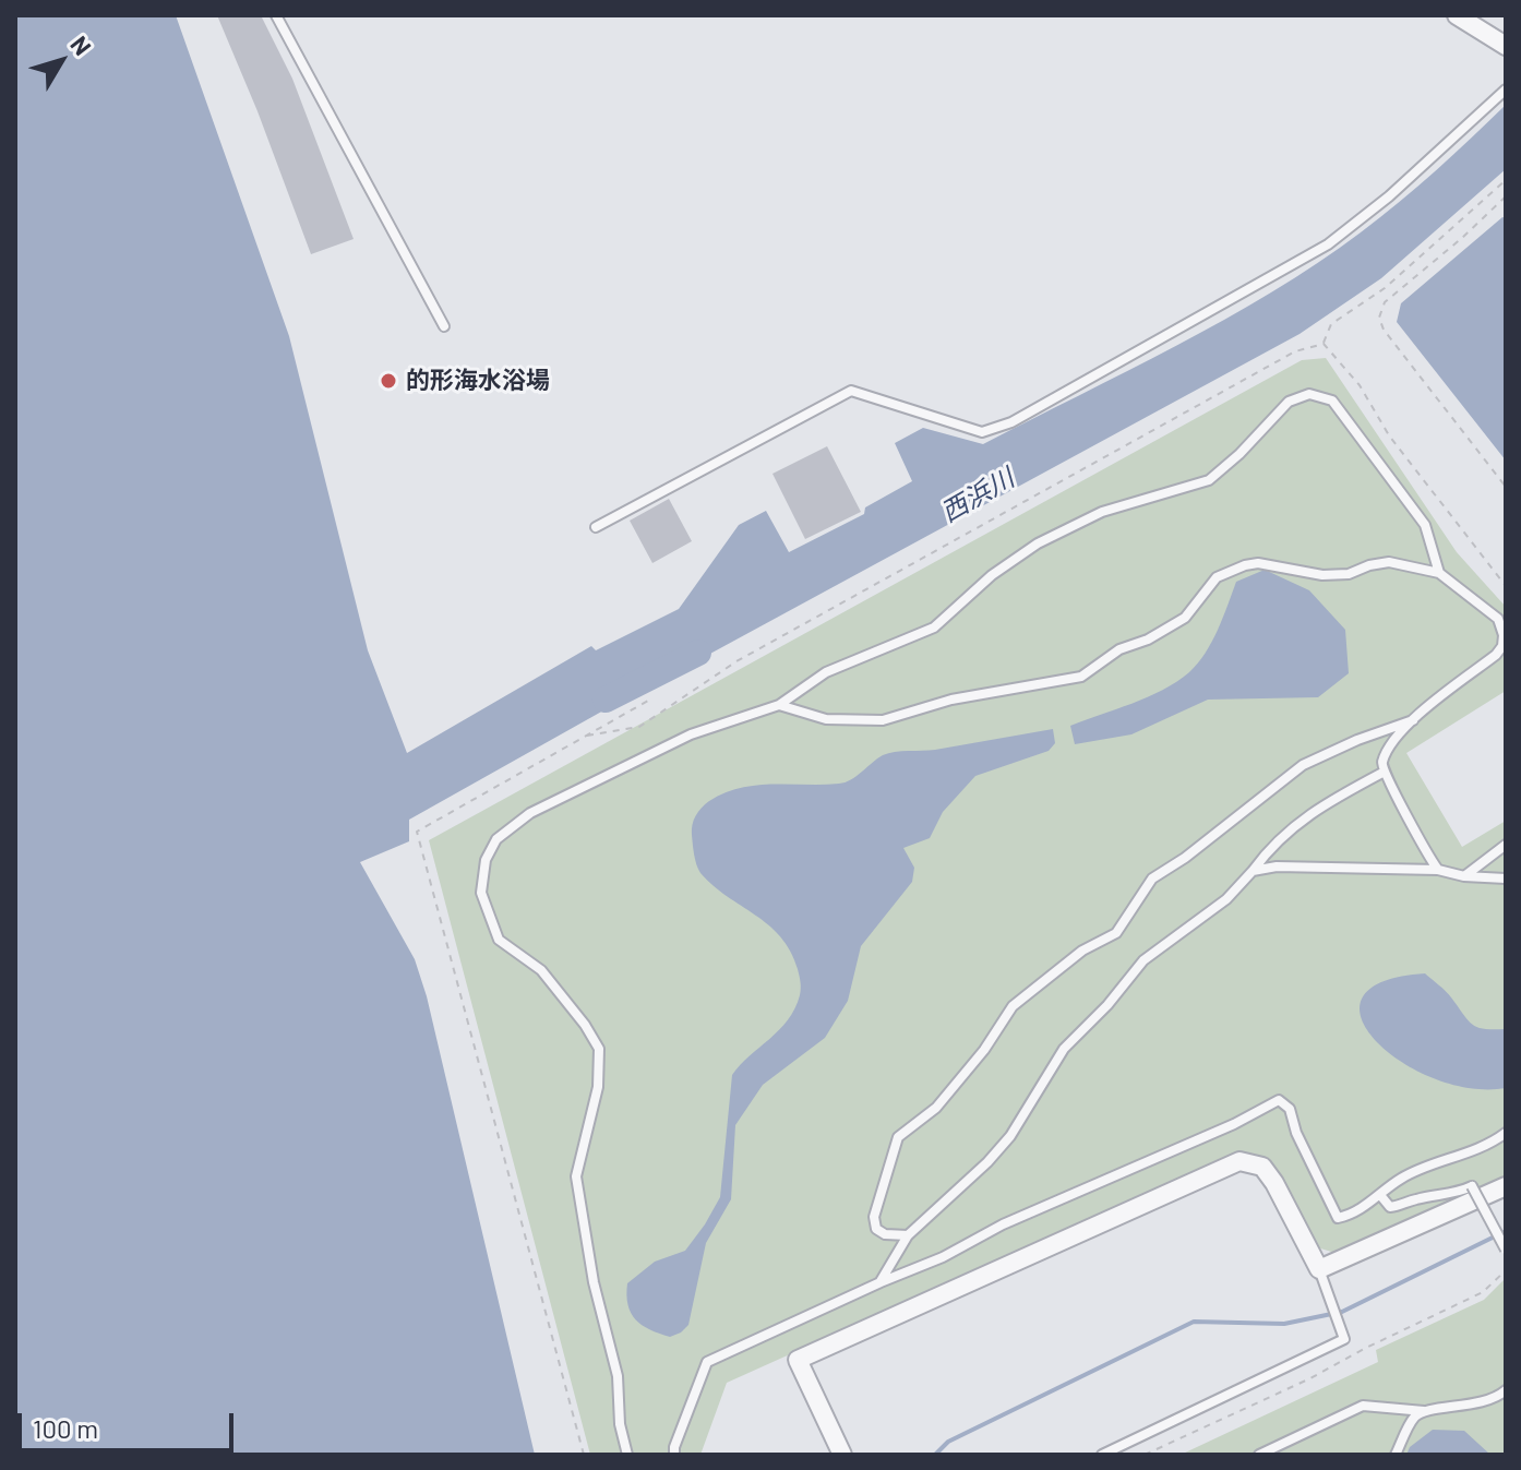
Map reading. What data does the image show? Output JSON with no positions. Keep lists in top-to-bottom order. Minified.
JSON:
{"water":["西浜川"],"places":["的形海水浴場"],"scale_bar":"100 m","north":"top right"}
